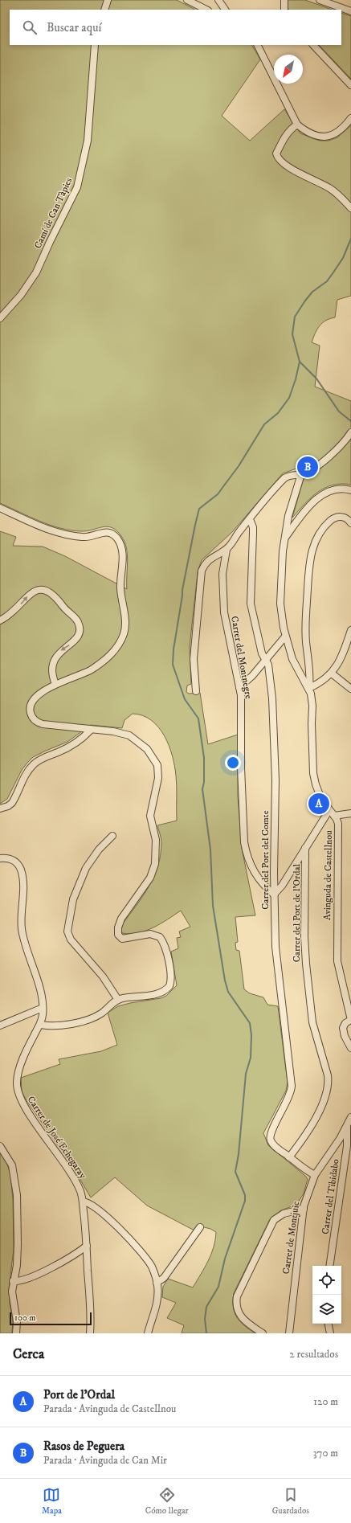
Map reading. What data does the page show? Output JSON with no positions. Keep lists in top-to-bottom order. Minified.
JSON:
{"streets":{"street":["Camí de Can Tàpies","Carrer del Montnegre","Carrer del Port del Comte","Avinguda de Castellnou","Carrer del Port de l'Ordal","Carrer de José Echegaray","Carrer del Tibidabo","Carrer de Montjuic"]},"crossings":[["Carrer del Montnegre","Carrer del Port del Comte"],["Carrer del Port del Comte","Carrer del Port de l'Ordal"],["Carrer del Port del Comte","Carrer de Montjuic"],["Carrer del Tibidabo","Carrer de Montjuic"]],"scale_bar":"100 m","north":"bottom left","page":{"search":"Buscar aquí","pins":["B","A"],"scale":"100 m","heading":["Cerca","2 resultados"],"list":[{"mark":"A","name":"Port de l'Ordal","note":"Parada · Avinguda de Castellnou","value":"120 m"},{"mark":"B","name":"Rasos de Peguera","note":"Parada · Avinguda de Can Mir","value":"370 m"}],"nav":["Mapa","Cómo llegar","Guardados"]}}
